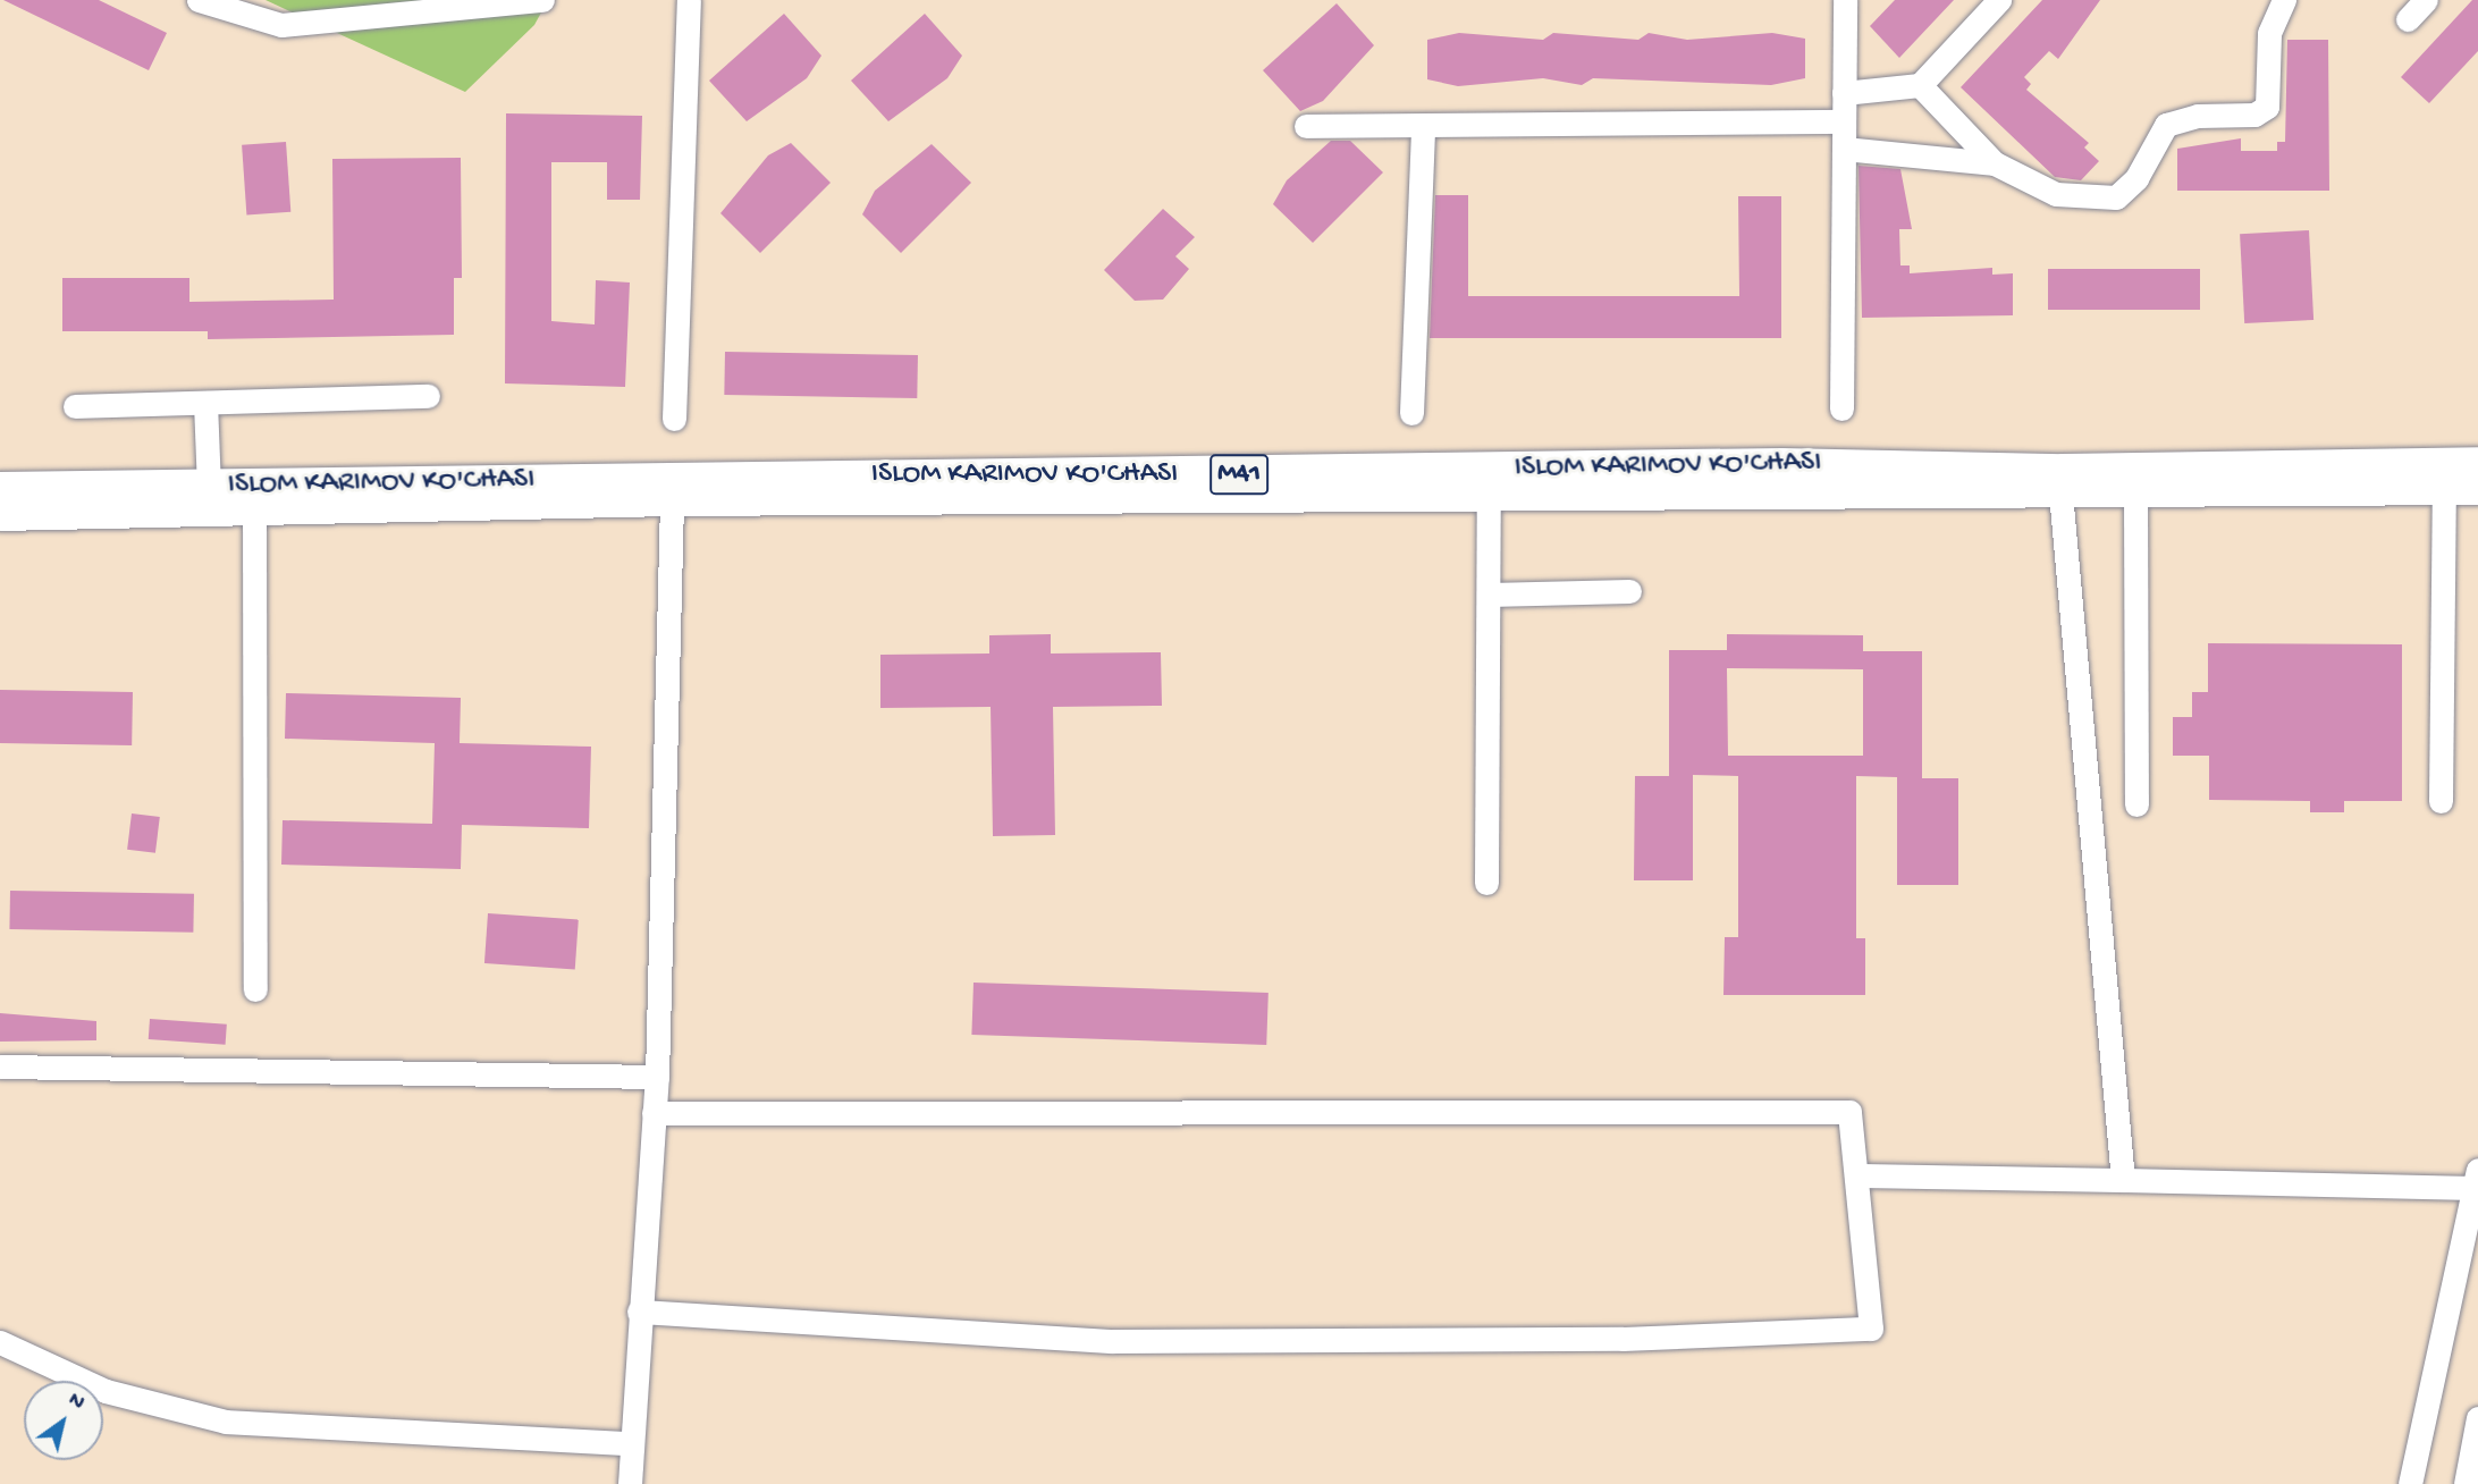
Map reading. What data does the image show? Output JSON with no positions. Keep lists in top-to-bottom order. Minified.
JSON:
{"streets":{"main road":["ISLOM KARIMOV KO'CHASI","M41"]},"north":"top right"}
